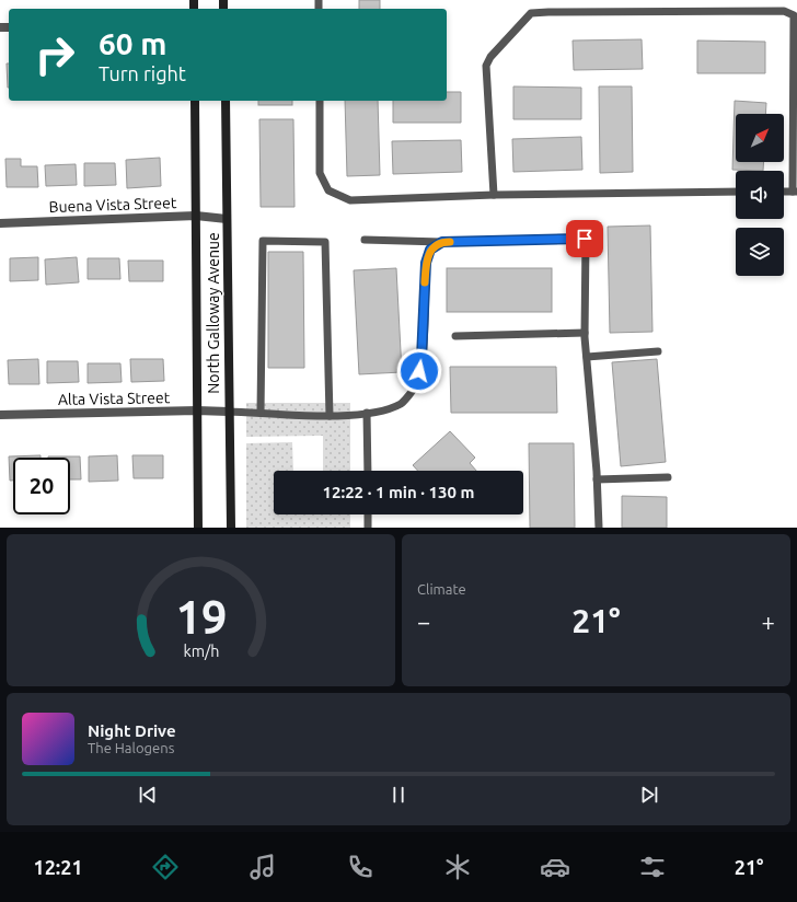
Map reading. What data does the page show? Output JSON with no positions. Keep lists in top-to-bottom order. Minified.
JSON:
{"streets":{"main road":["North Galloway Avenue"],"street":["Buena Vista Street","Alta Vista Street"]},"crossings":[["Buena Vista Street","North Galloway Avenue"],["North Galloway Avenue","Alta Vista Street"]],"north":"top right","page":{"turn":["60 m","Turn right"],"limit":"20","trip":"12:22 · 1 min · 130 m","tile":"Climate","heat":["−","21°","+"],"song":["Night Drive","The Halogens"],"tabs":["12:21","21°"],"gauge":["19","km/h"]}}
